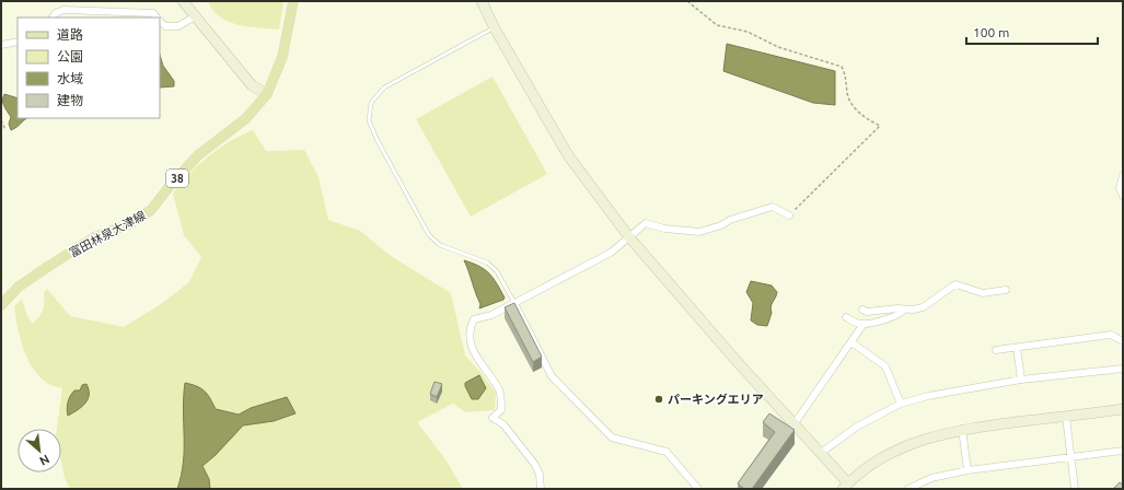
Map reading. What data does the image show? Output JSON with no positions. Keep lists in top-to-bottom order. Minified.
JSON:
{"streets":{"main road":["38","富田林泉大津線"]},"places":["パーキングエリア"],"legend":["道路","公園","水域","建物"],"scale_bar":"100 m","north":"bottom right"}
